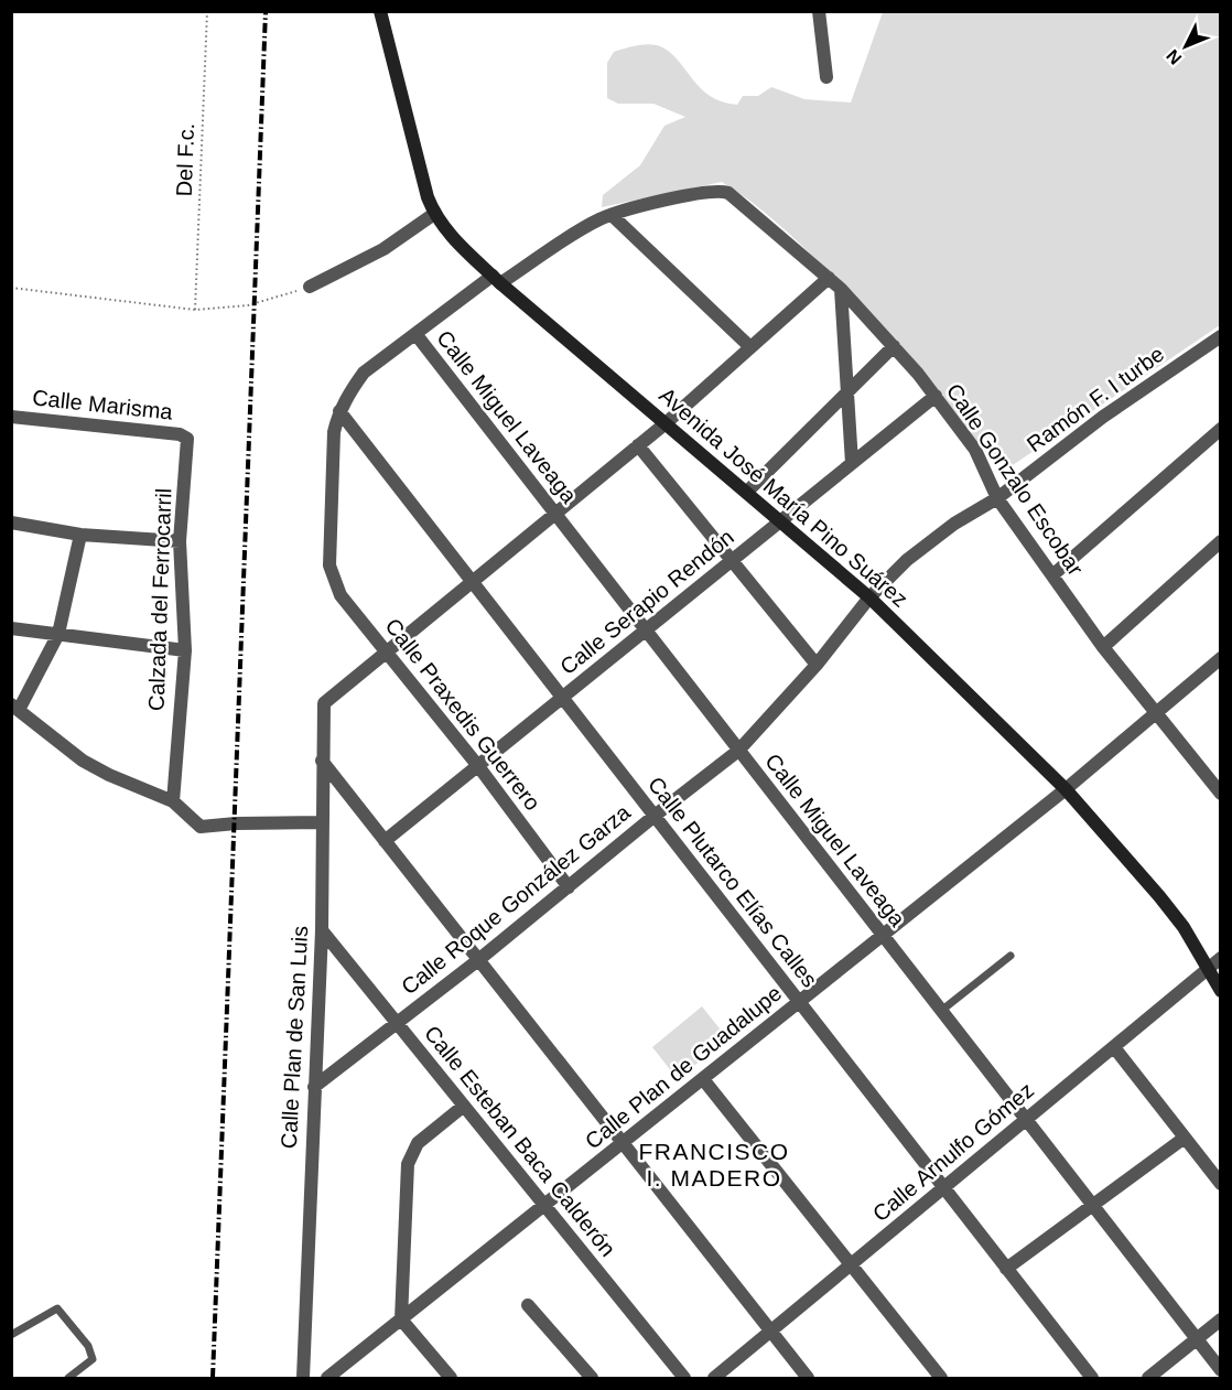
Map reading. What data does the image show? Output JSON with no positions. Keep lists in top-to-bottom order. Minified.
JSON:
{"streets":{"street":["Ramón F. I turbe","Calle Marisma","Calle Miguel Laveaga","Calle Gonzalo Escobar","Avenida José María Pino Suárez","Calzada del Ferrocarril","Calle Serapio Rendón","Calle Praxedis Guerrero","Calle Plutarco Elías Calles","Calle Roque González Garza","Calle Plan de San Luis","Calle Plan de Guadalupe","Calle Esteban Baca Calderón","Calle Arnulfo Gómez"],"path":["Del F.c."]},"crossings":[["Ramón F. I turbe","Calle Gonzalo Escobar"],["Ramón F. I turbe","Calle Roque González Garza"],["Calle Marisma","Calzada del Ferrocarril"],["Calle Miguel Laveaga","Calle Serapio Rendón"],["Calle Miguel Laveaga","Calle Roque González Garza"],["Calle Miguel Laveaga","Calle Plan de Guadalupe"],["Calle Miguel Laveaga","Calle Arnulfo Gómez"],["Calle Gonzalo Escobar","Calle Serapio Rendón"],["Calle Gonzalo Escobar","Calle Roque González Garza"],["Calle Gonzalo Escobar","Calle Plan de Guadalupe"],["Avenida José María Pino Suárez","Calle Serapio Rendón"],["Avenida José María Pino Suárez","Calle Roque González Garza"],["Avenida José María Pino Suárez","Calle Plan de Guadalupe"],["Avenida José María Pino Suárez","Calle Arnulfo Gómez"],["Calle Serapio Rendón","Calle Praxedis Guerrero"],["Calle Serapio Rendón","Calle Plutarco Elías Calles"],["Calle Praxedis Guerrero","Calle Plutarco Elías Calles"],["Calle Praxedis Guerrero","Calle Roque González Garza"],["Calle Praxedis Guerrero","Calle Plan de San Luis"],["Calle Plutarco Elías Calles","Calle Roque González Garza"],["Calle Plutarco Elías Calles","Calle Plan de Guadalupe"],["Calle Plutarco Elías Calles","Calle Arnulfo Gómez"],["Calle Roque González Garza","Calle Plan de San Luis"],["Calle Roque González Garza","Calle Esteban Baca Calderón"],["Calle Plan de San Luis","Calle Esteban Baca Calderón"],["Calle Plan de Guadalupe","Calle Esteban Baca Calderón"]],"districts":["FRANCISCO I. MADERO"],"north":"bottom left"}
